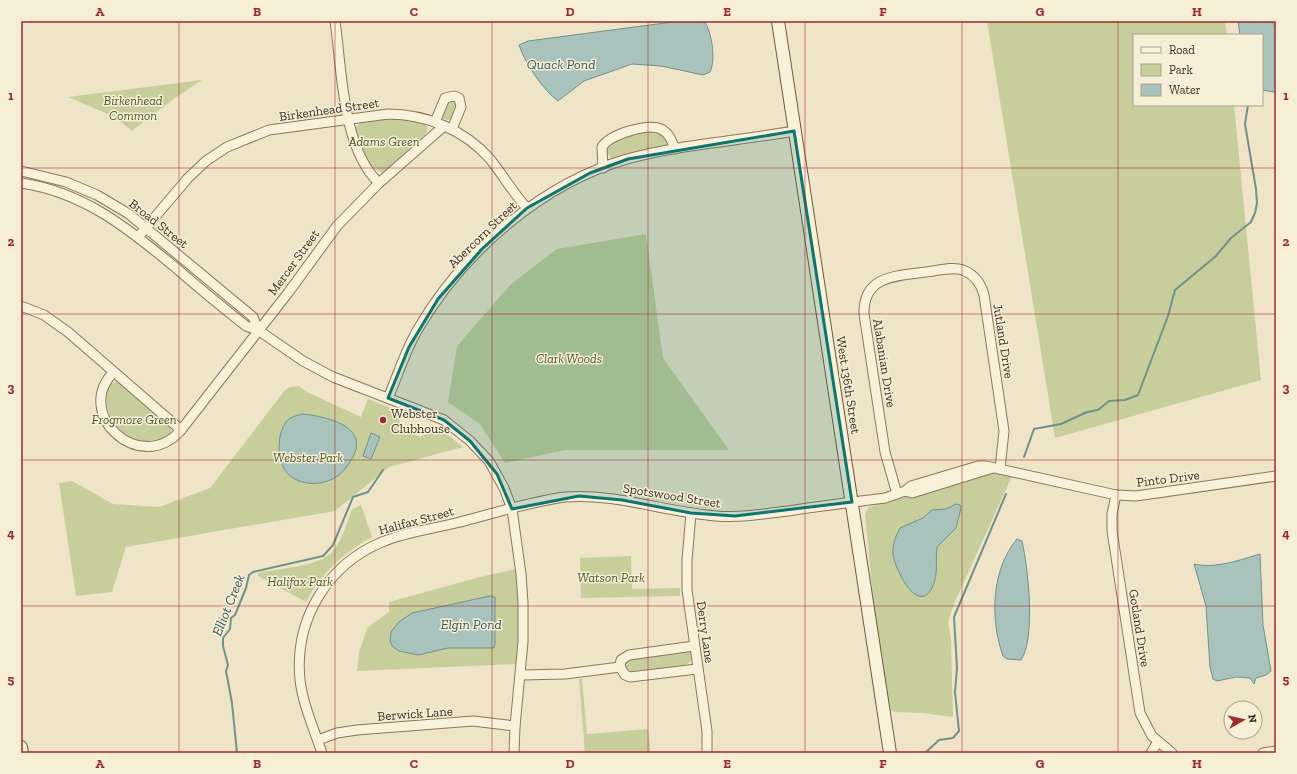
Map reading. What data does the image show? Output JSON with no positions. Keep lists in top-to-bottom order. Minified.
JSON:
{"streets":{"street":["Birkenhead Street","Broad Street","Abercorn Street","Mercer Street","Jutland Drive","Alabanian Drive","West 136th Street","Pinto Drive","Spotswood Street","Halifax Street","Gotland Drive","Derry Lane","Berwick Lane"]},"crossings":[["Birkenhead Street","Broad Street"],["Birkenhead Street","Abercorn Street"],["Birkenhead Street","Mercer Street"],["Broad Street","Abercorn Street"],["Broad Street","Mercer Street"],["Broad Street","Spotswood Street"],["Broad Street","Halifax Street"],["Broad Street","Berwick Lane"],["Abercorn Street","West 136th Street"],["Jutland Drive","Alabanian Drive"],["Jutland Drive","Pinto Drive"],["Alabanian Drive","Pinto Drive"],["West 136th Street","Pinto Drive"],["West 136th Street","Spotswood Street"],["Pinto Drive","Spotswood Street"],["Pinto Drive","Gotland Drive"],["Spotswood Street","Halifax Street"],["Spotswood Street","Derry Lane"],["Halifax Street","Berwick Lane"]],"water":["Quack Pond","Elliot Creek","Elgin Pond"],"parks":["Birkenhead Common","Adams Green","Clark Woods","Frogmore Green","Webster Park","Watson Park","Halifax Park"],"places":["Webster Clubhouse"],"legend":["Road","Park","Water"],"north":"right","grid":{"columns":["A","B","C","D","E","F","G","H"],"rows":["1","2","3","4","5"]}}
